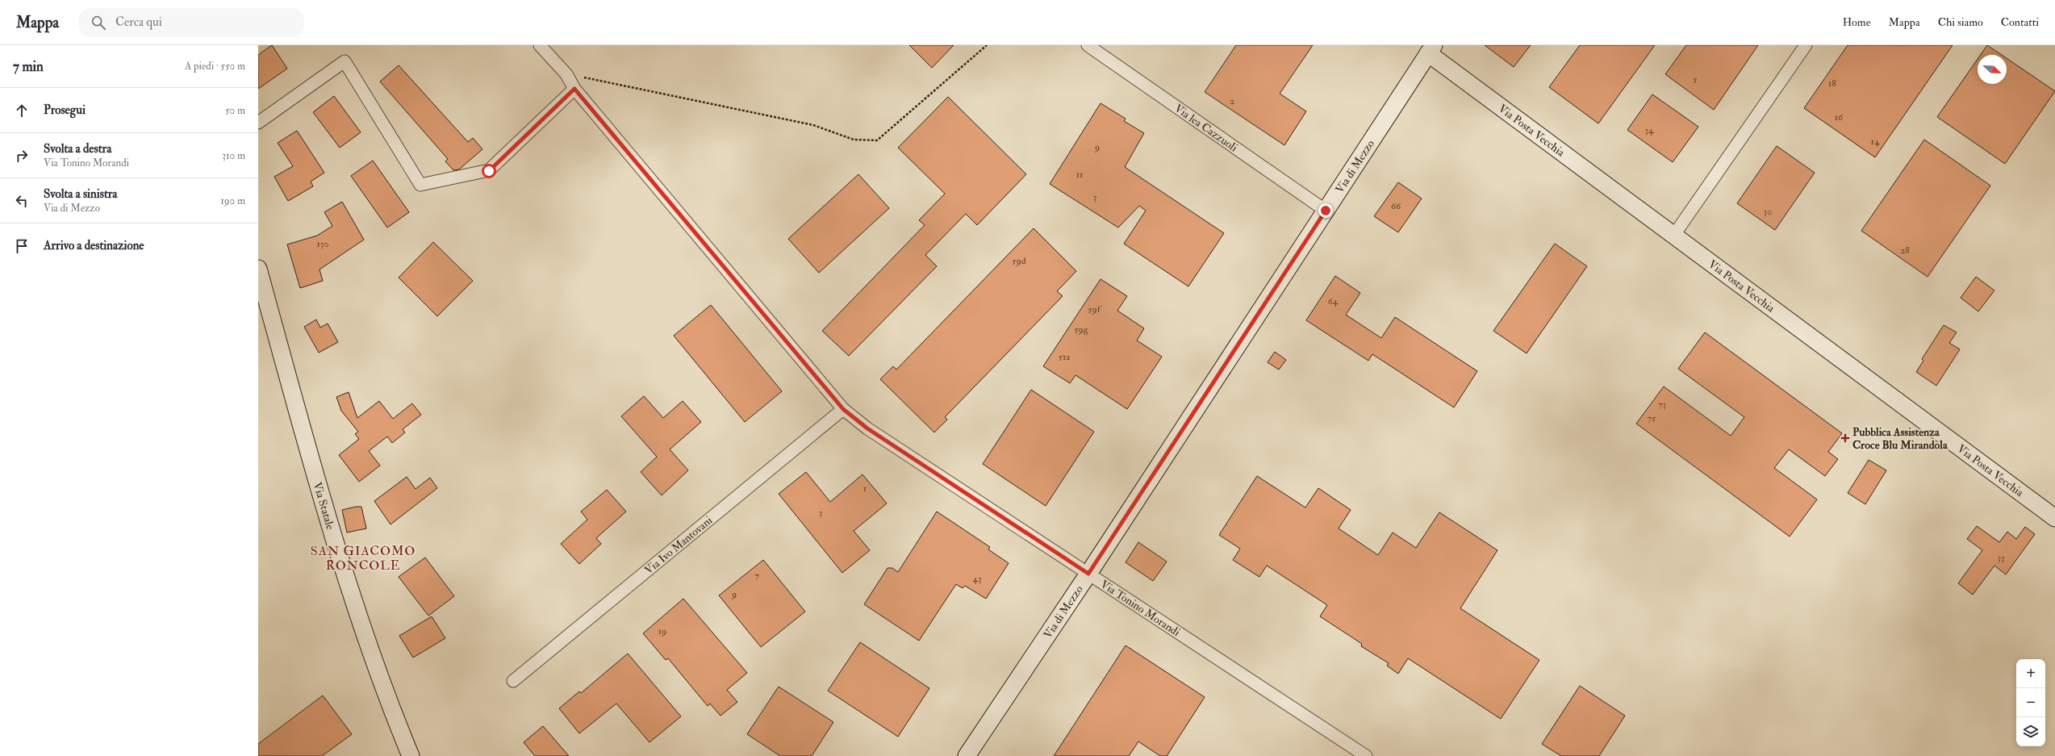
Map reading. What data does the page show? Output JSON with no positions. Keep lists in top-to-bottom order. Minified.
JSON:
{"streets":{"street":["Via lea Cazzuoli","Via Posta Vecchia","Via di Mezzo","Via Statale","Via Ivo Mantovani","Via Tonino Morandi"]},"crossings":[["Via lea Cazzuoli","Via di Mezzo"],["Via Posta Vecchia","Via di Mezzo"],["Via di Mezzo","Via Tonino Morandi"],["Via Ivo Mantovani","Via Tonino Morandi"]],"districts":["SAN GIACOMO RONCOLE"],"places":{"health":["Pubblica Assistenza Croce Blu Mirandola"]},"house_numbers":["5","18","2","16","34","14","9","11","3","66","30","130","28","59d","64","59f","59g","51a","73","75","1","3","33","7","43","9","19"],"north":"bottom right","page":{"header":"Mappa","search":"Cerca qui","nav":["Home","Mappa","Chi siamo","Contatti"],"heading":["7 min","A piedi · 550 m"],"list":[["Prosegui","50 m"],["Svolta a destra","Via Tonino Morandi","310 m"],["Svolta a sinistra","Via di Mezzo","190 m"],"Arrivo a destinazione"],"map_buttons":["+","−"]}}
